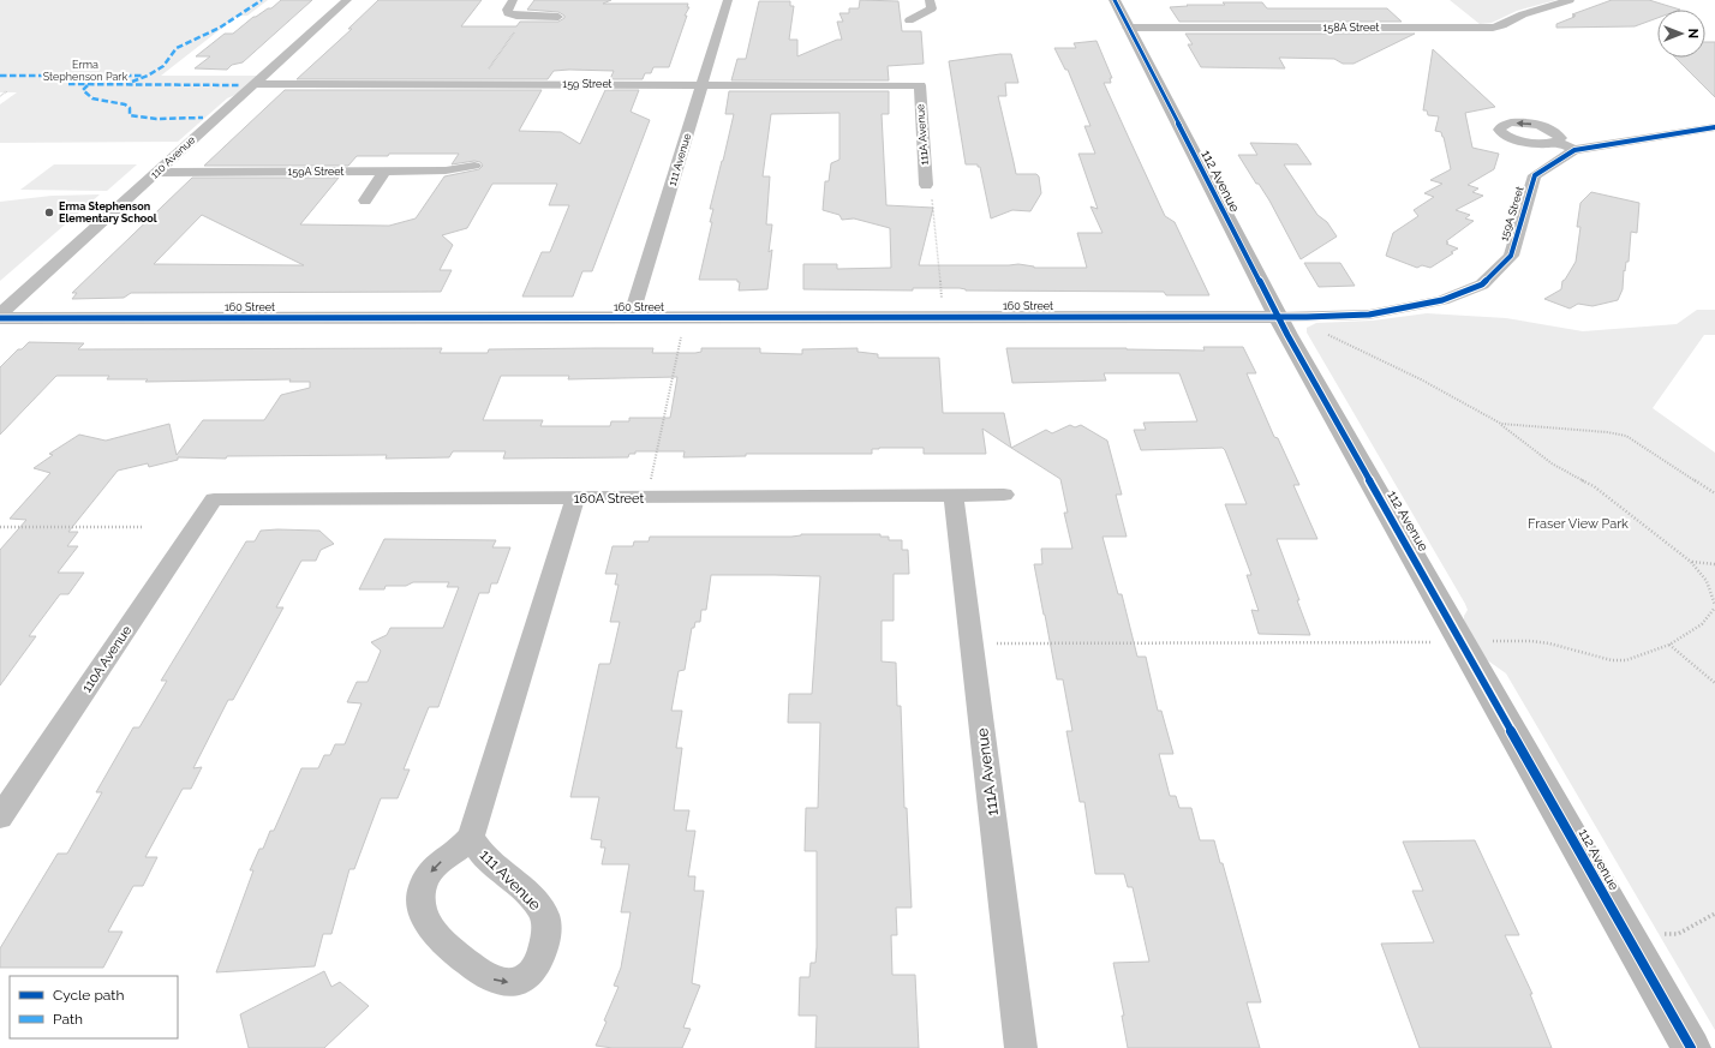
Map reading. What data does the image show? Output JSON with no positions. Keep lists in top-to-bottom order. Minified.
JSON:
{"streets":{"street":["158A Street","159 Street","111A Avenue","110 Avenue","111 Avenue","159A Street","112 Avenue","160 Street","160A Street","110A Avenue"]},"crossings":[["158A Street","112 Avenue"],["159 Street","111A Avenue"],["159 Street","110 Avenue"],["159 Street","111 Avenue"],["111A Avenue","160A Street"],["110 Avenue","159A Street"],["110 Avenue","160 Street"],["111 Avenue","160 Street"],["111 Avenue","160A Street"],["159A Street","112 Avenue"],["159A Street","160 Street"],["112 Avenue","160 Street"],["160A Street","110A Avenue"]],"parks":["Erma Stephenson Park","Fraser View Park"],"places":["Erma Stephenson Elementary School"],"legend":["Cycle path","Path"],"north":"right"}
